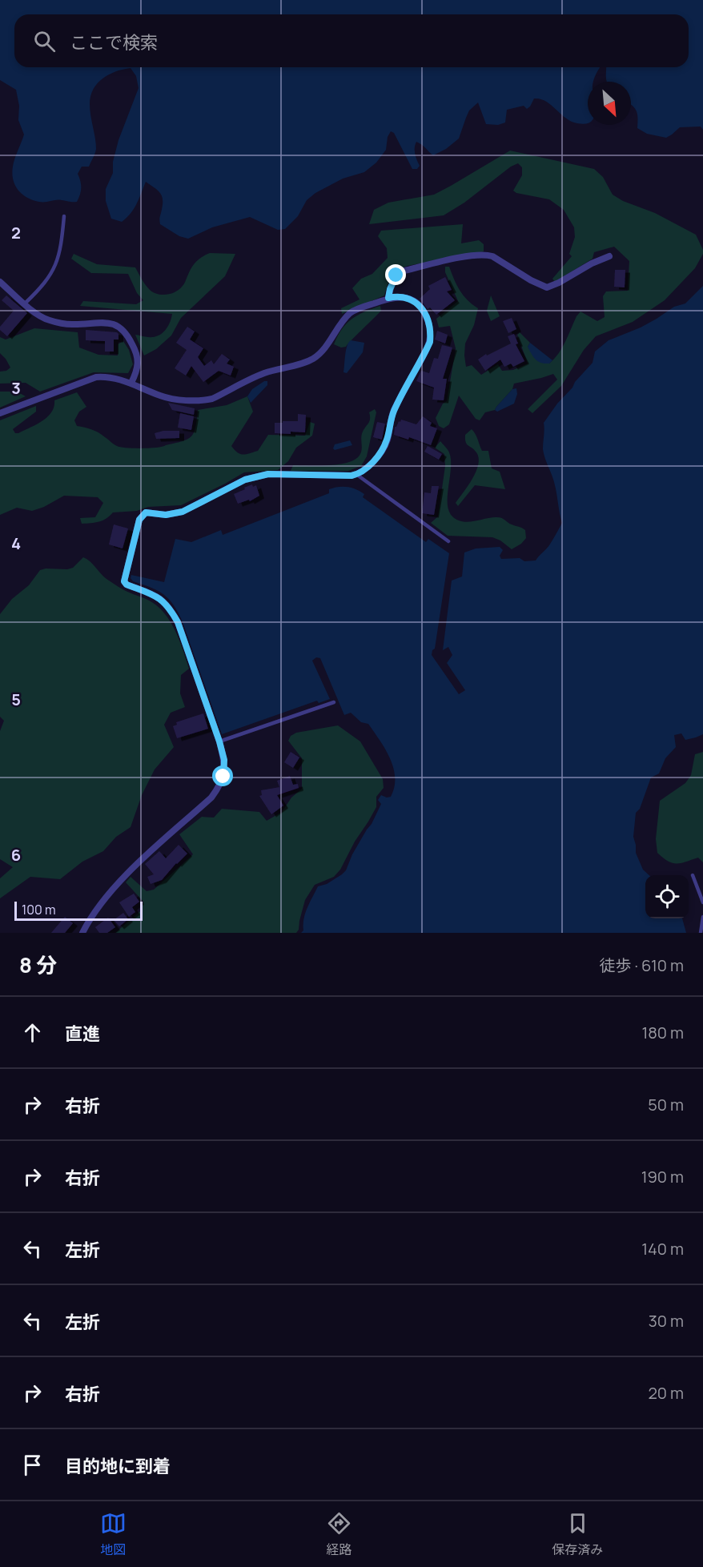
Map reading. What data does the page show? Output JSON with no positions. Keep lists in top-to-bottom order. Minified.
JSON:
{"scale_bar":"100 m","north":"bottom right","page":{"search":"ここで検索","scale":"100 m","heading":["8 分","徒歩 · 610 m"],"list":[["直進","180 m"],["右折","50 m"],["右折","190 m"],["左折","140 m"],["左折","30 m"],["右折","20 m"],"目的地に到着"],"nav":["地図","経路","保存済み"]},"grid":{"rows":["2","3","4","5","6"]}}
